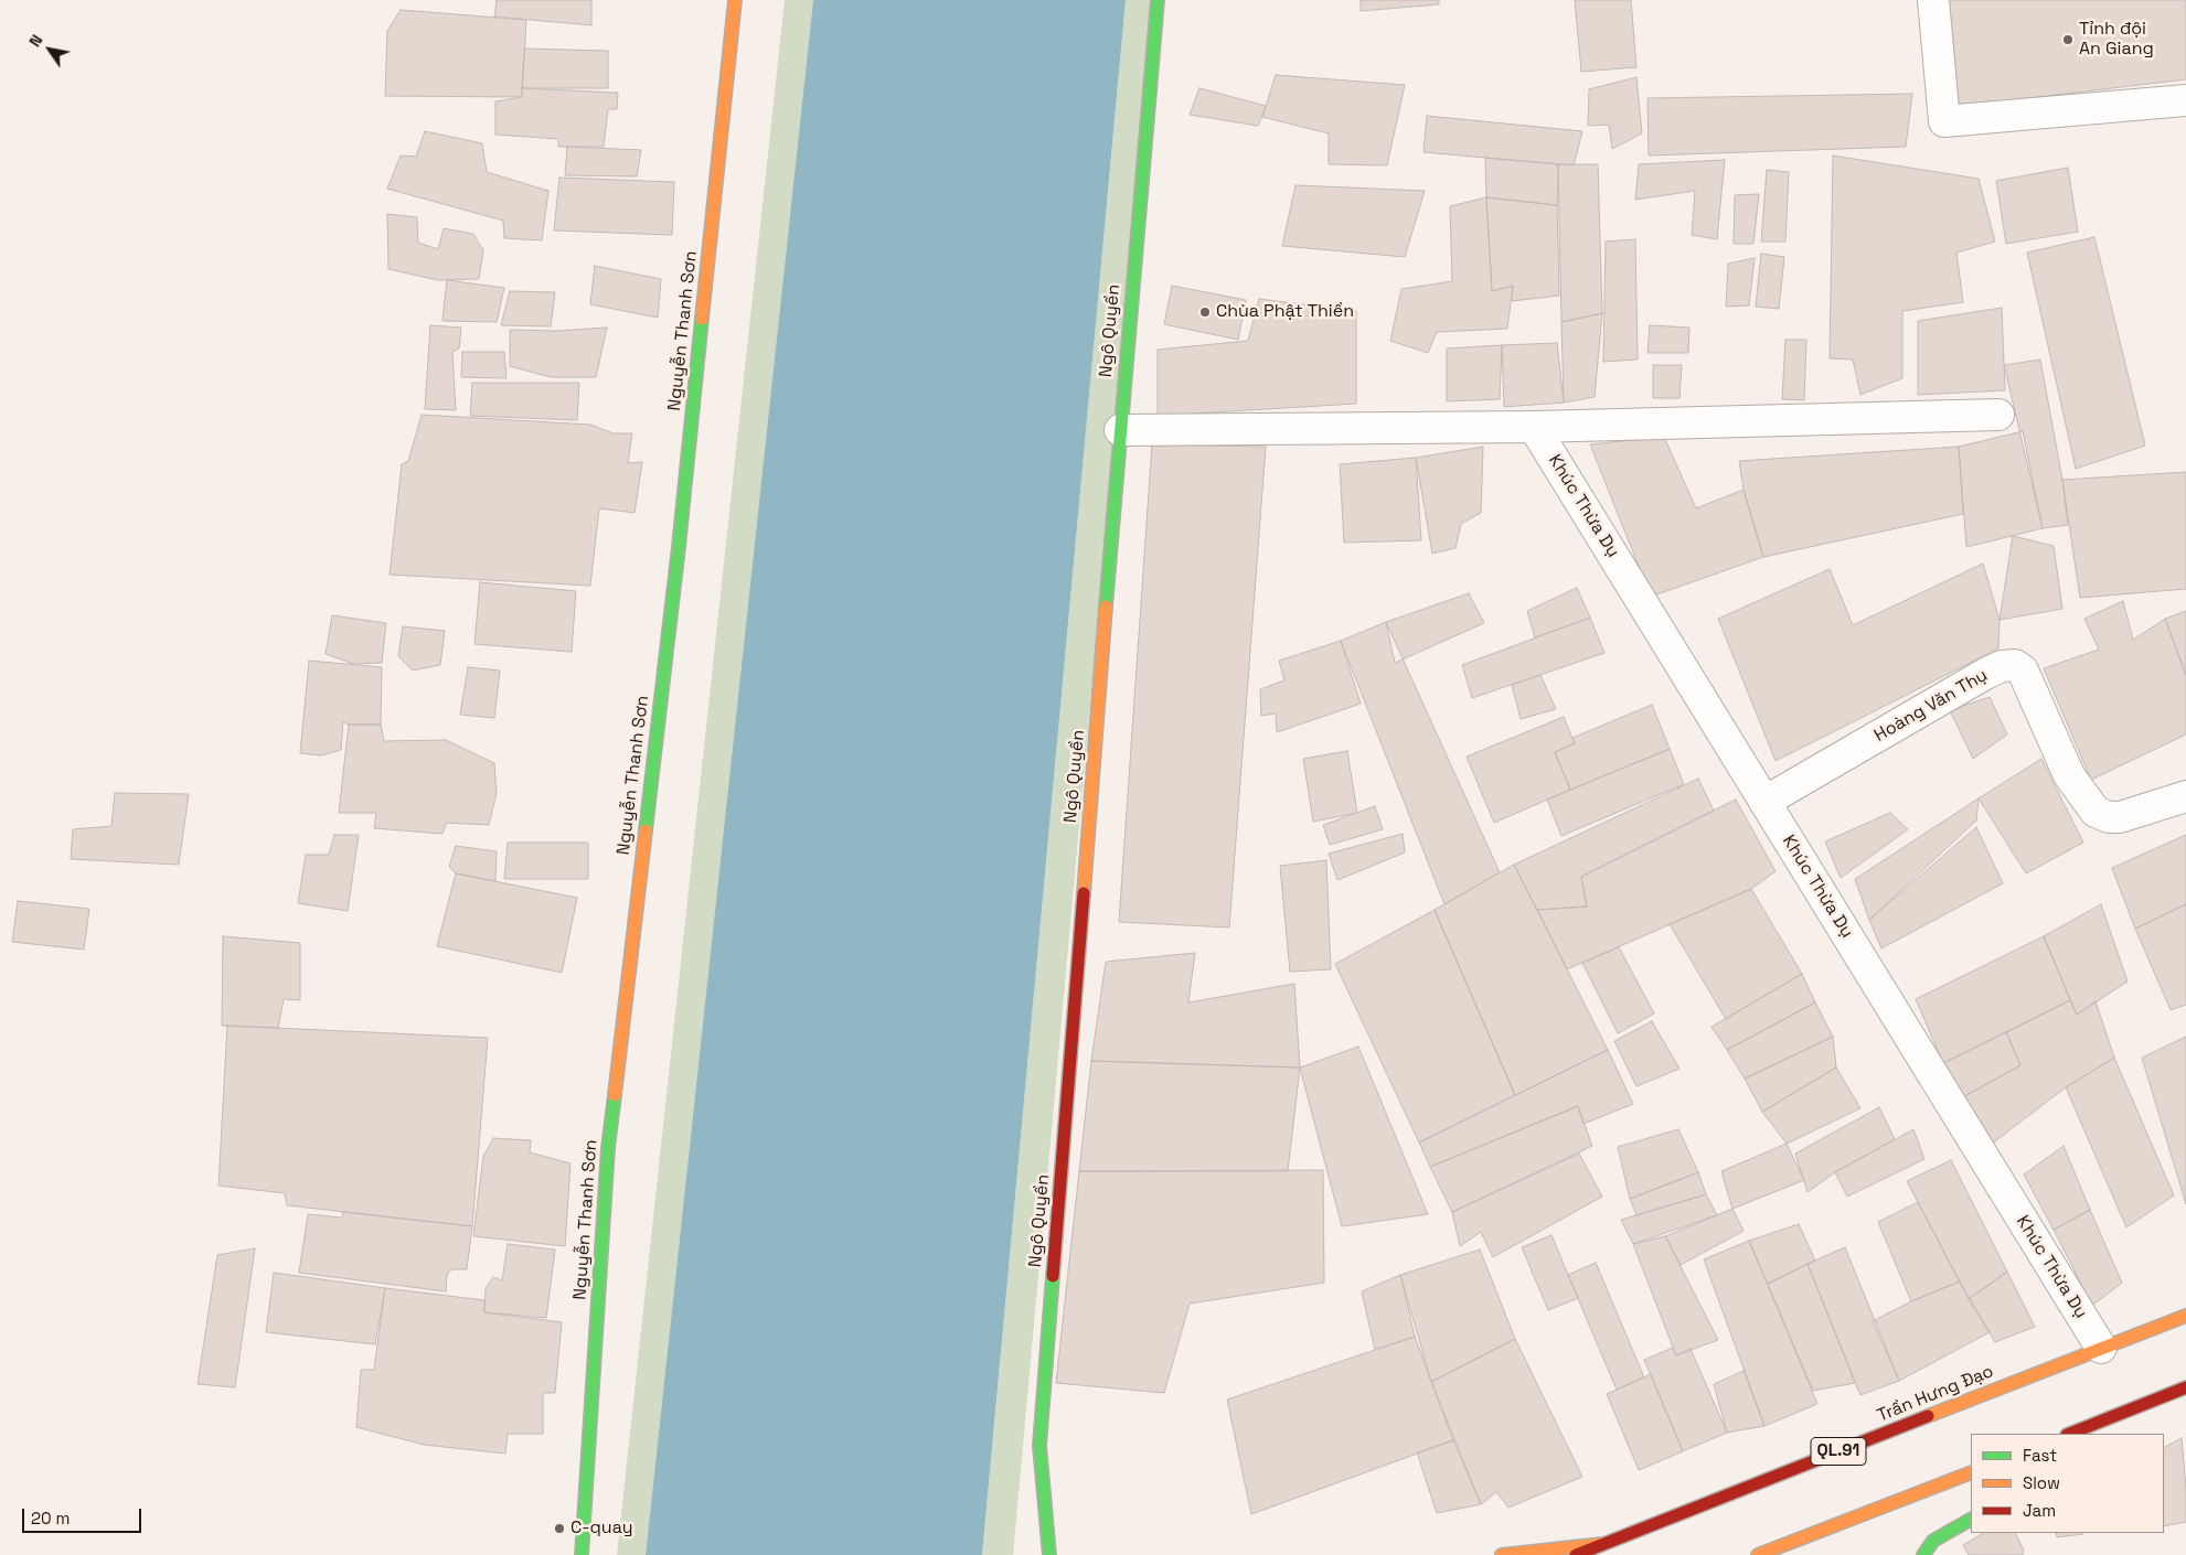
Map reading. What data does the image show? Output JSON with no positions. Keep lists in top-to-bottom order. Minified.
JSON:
{"streets":{"main road":["Nguyễn Thanh Sơn","Ngô Quyền","Trần Hưng Đạo","QL.91"],"street":["Khúc Thừa Dụ","Hoàng Văn Thụ"]},"crossings":[["Khúc Thừa Dụ","Hoàng Văn Thụ"],["Khúc Thừa Dụ","Trần Hưng Đạo"]],"places":["Tỉnh đội An Giang","Chùa Phật Thiền","C-quay"],"legend":["Fast","Slow","Jam"],"scale_bar":"20 m","north":"top left"}
